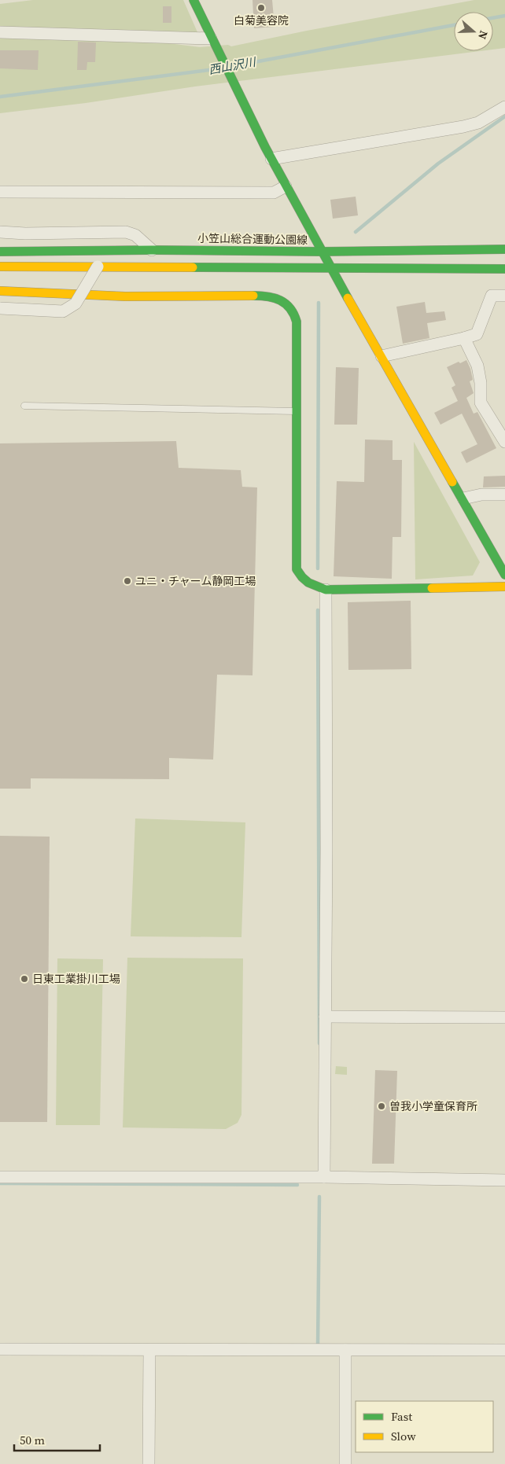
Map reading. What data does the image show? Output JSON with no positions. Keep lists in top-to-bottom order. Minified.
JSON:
{"streets":{"street":["小笠山総合運動公園線"]},"water":["西山沢川"],"places":["白菊美容院","ユニ・チャーム静岡工場","日東工業掛川工場","曽我小学童保育所"],"legend":["Fast","Slow"],"scale_bar":"50 m","north":"right"}
